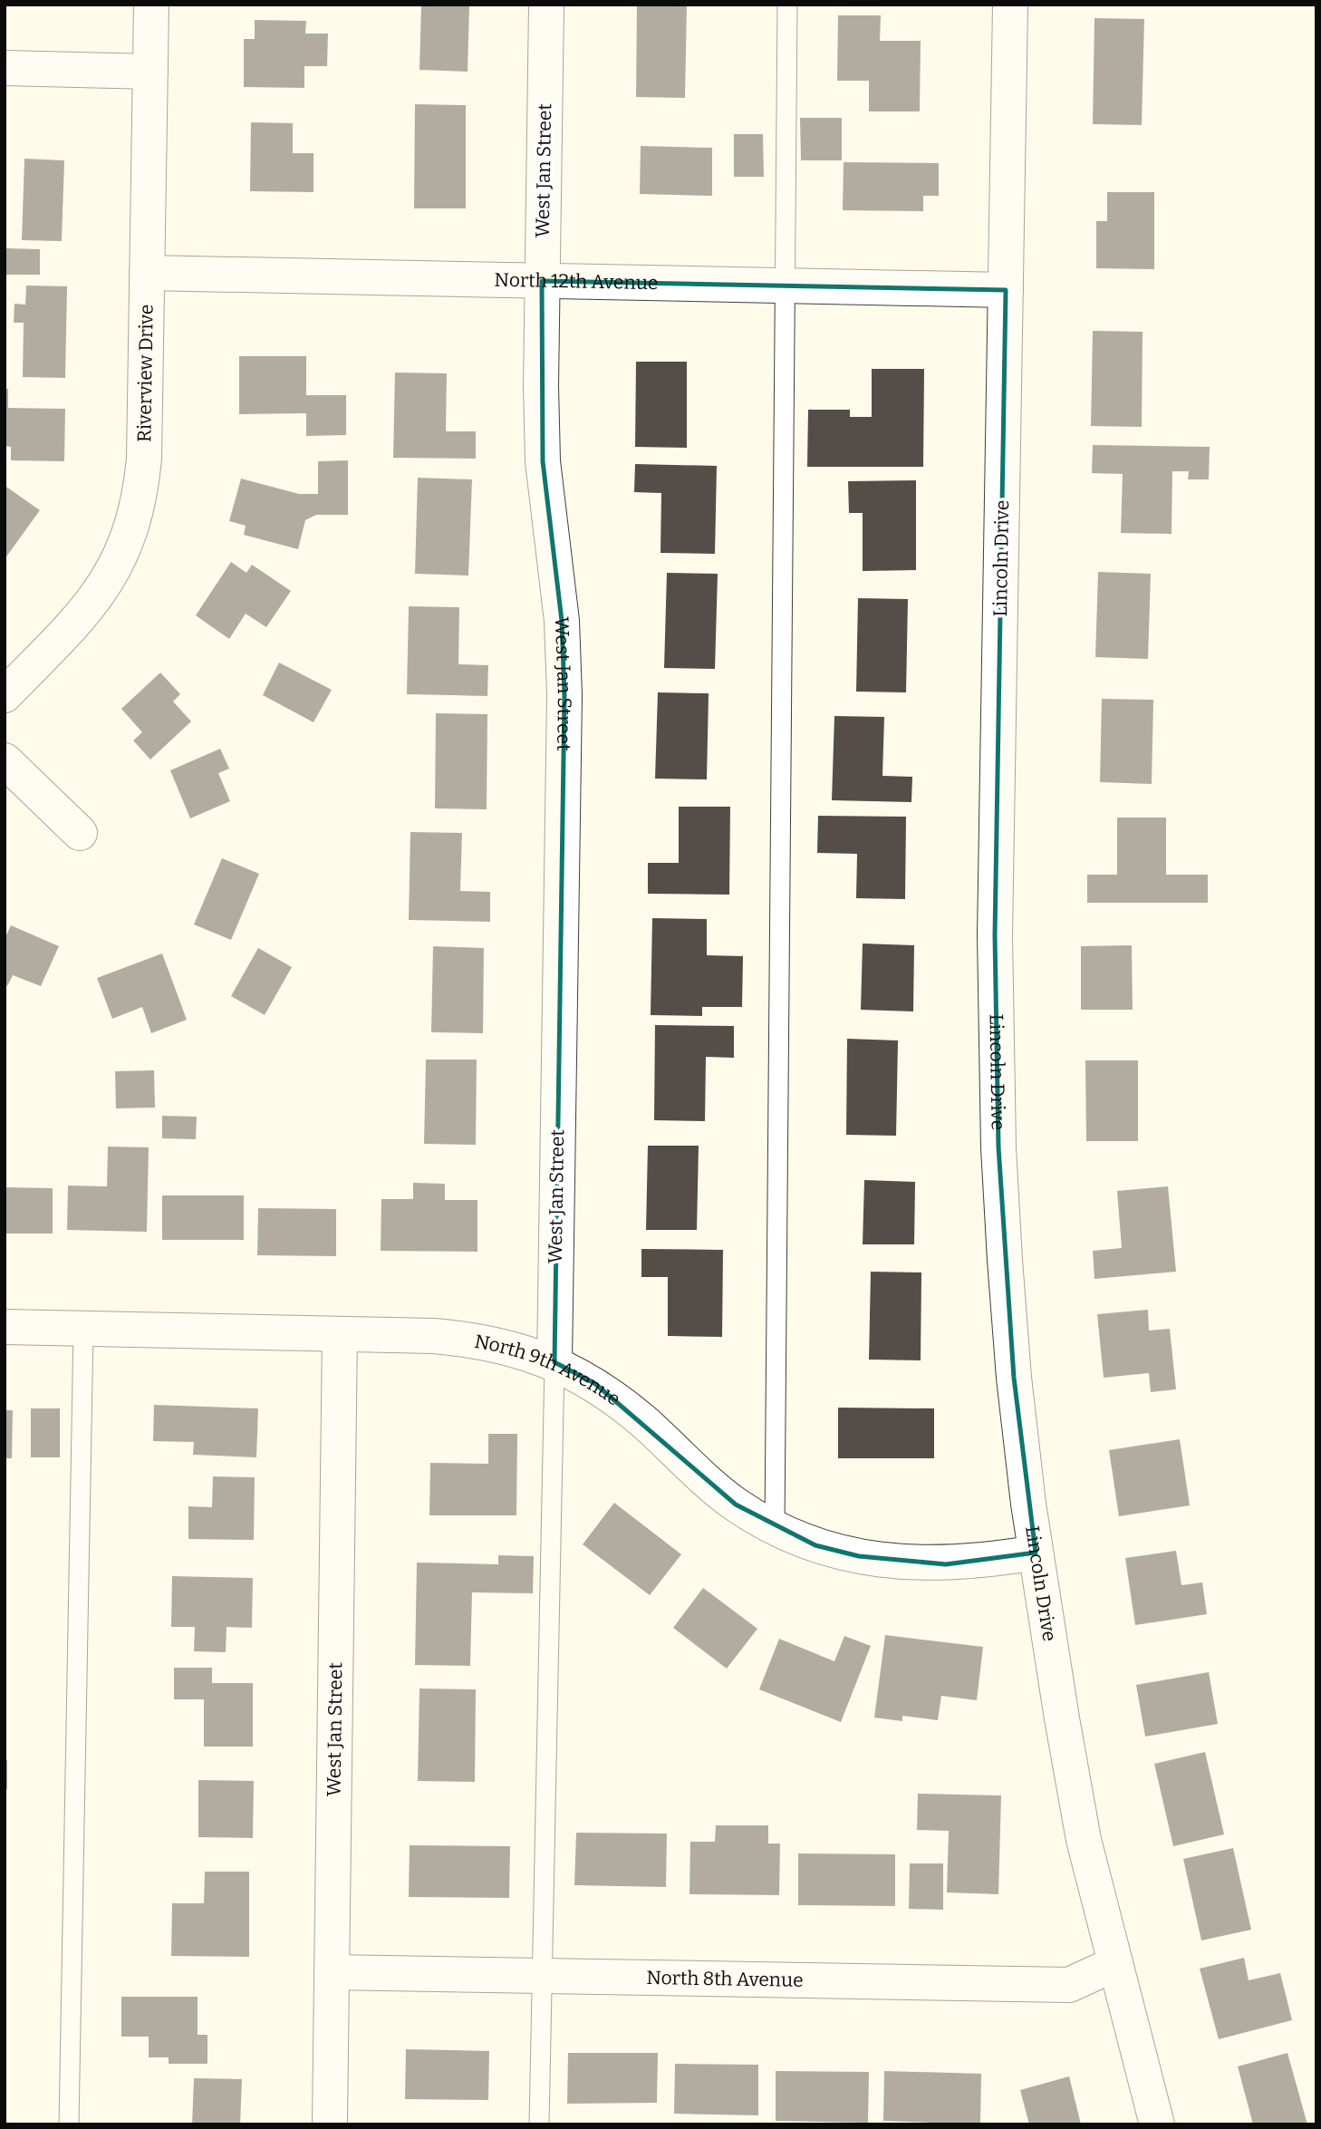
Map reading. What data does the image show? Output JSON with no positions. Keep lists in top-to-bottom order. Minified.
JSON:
{"streets":{"street":["West Jan Street","North 12th Avenue","Riverview Drive","Lincoln Drive","North 9th Avenue","North 8th Avenue"]},"crossings":[["West Jan Street","North 12th Avenue"],["West Jan Street","North 9th Avenue"],["West Jan Street","North 8th Avenue"],["North 12th Avenue","Riverview Drive"],["North 12th Avenue","Lincoln Drive"],["Lincoln Drive","North 9th Avenue"],["Lincoln Drive","North 8th Avenue"]]}
